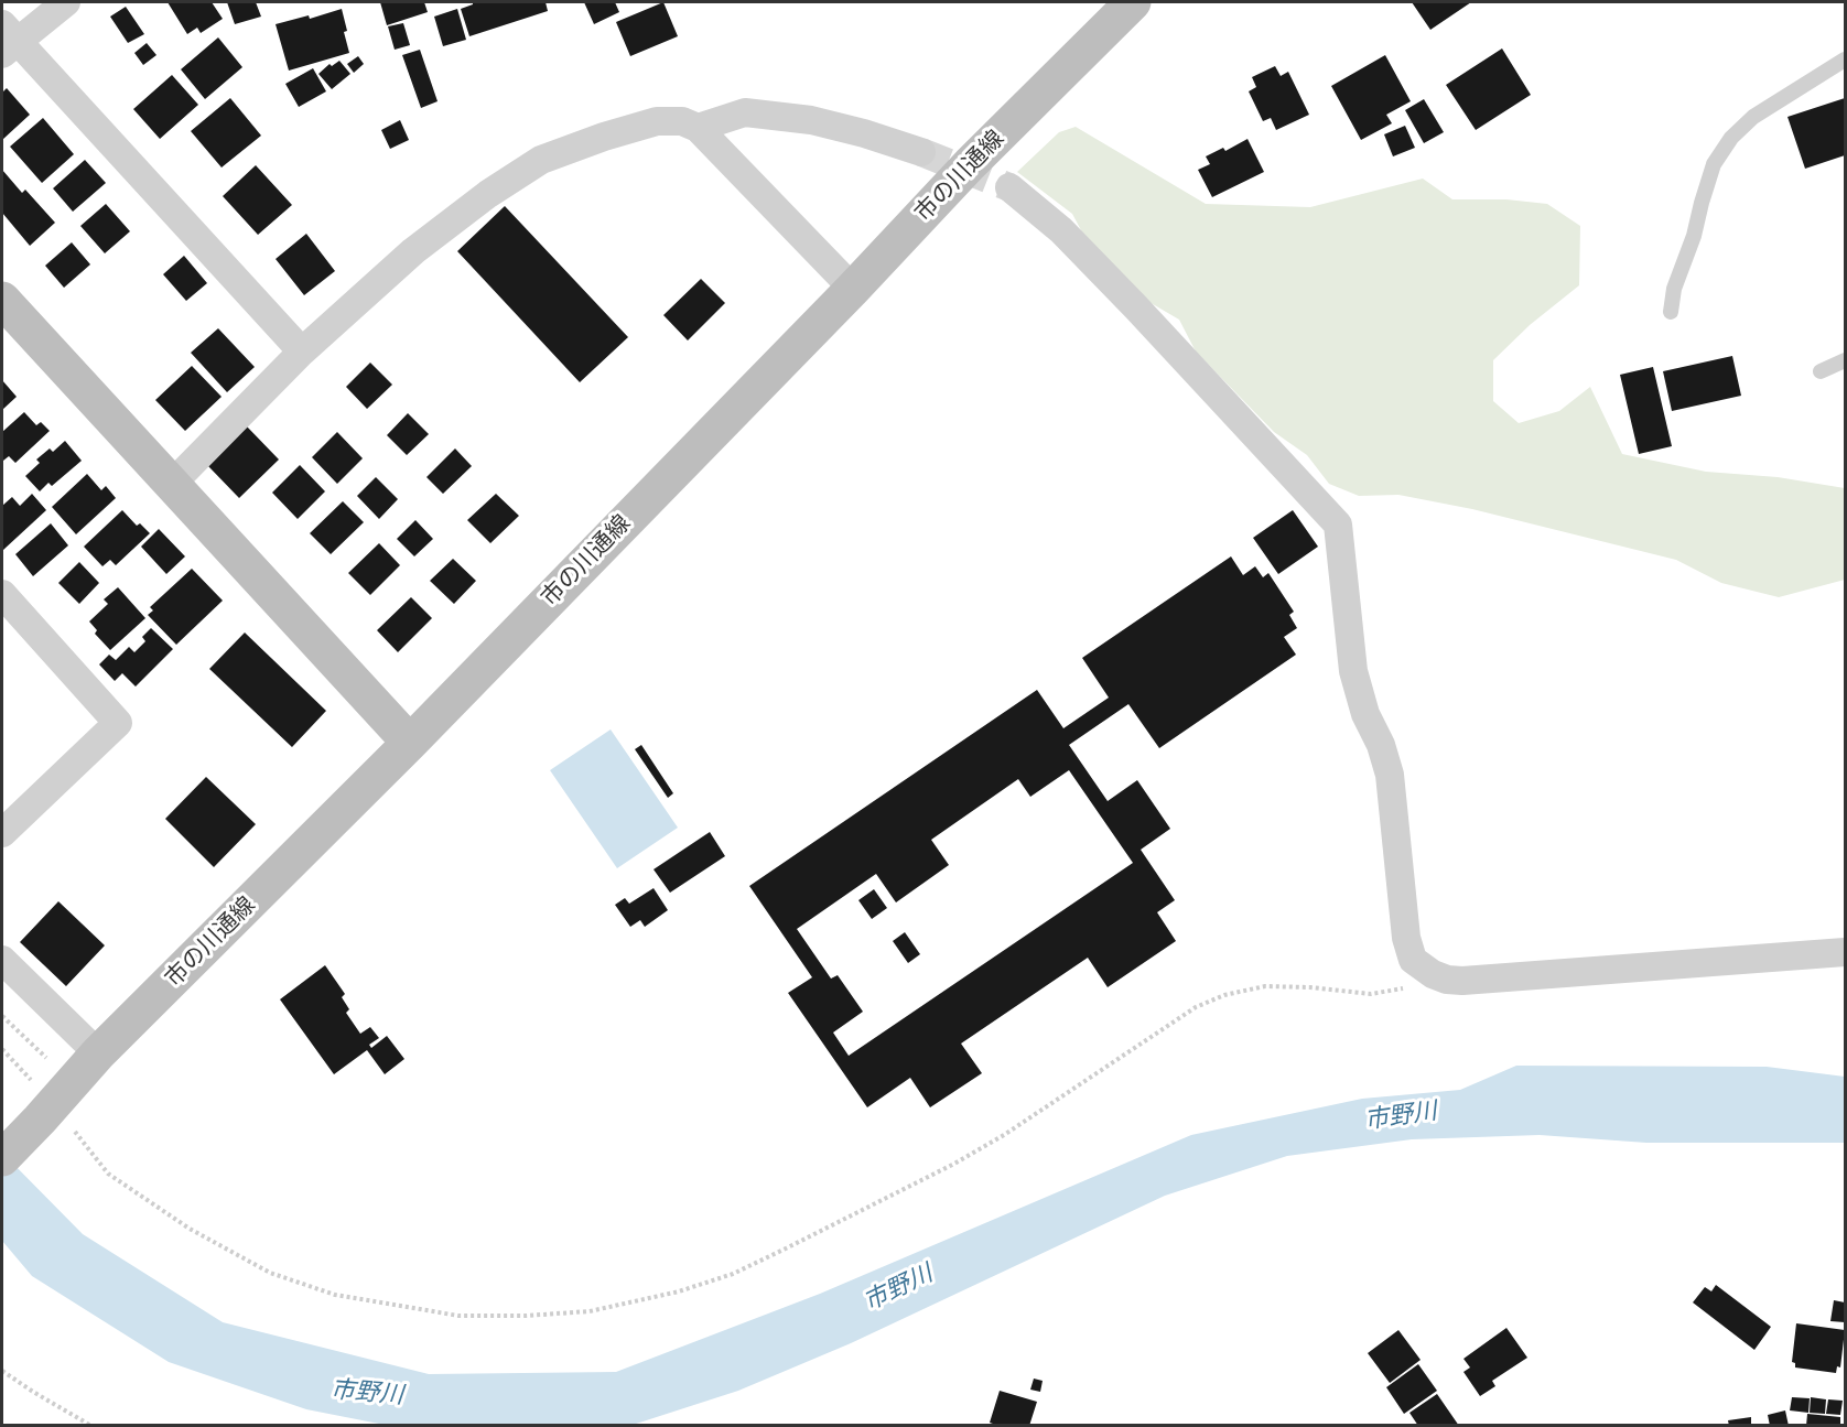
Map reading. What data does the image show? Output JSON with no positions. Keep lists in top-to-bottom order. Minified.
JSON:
{"streets":{"street":["市の川通線"]},"water":["市野川"]}
